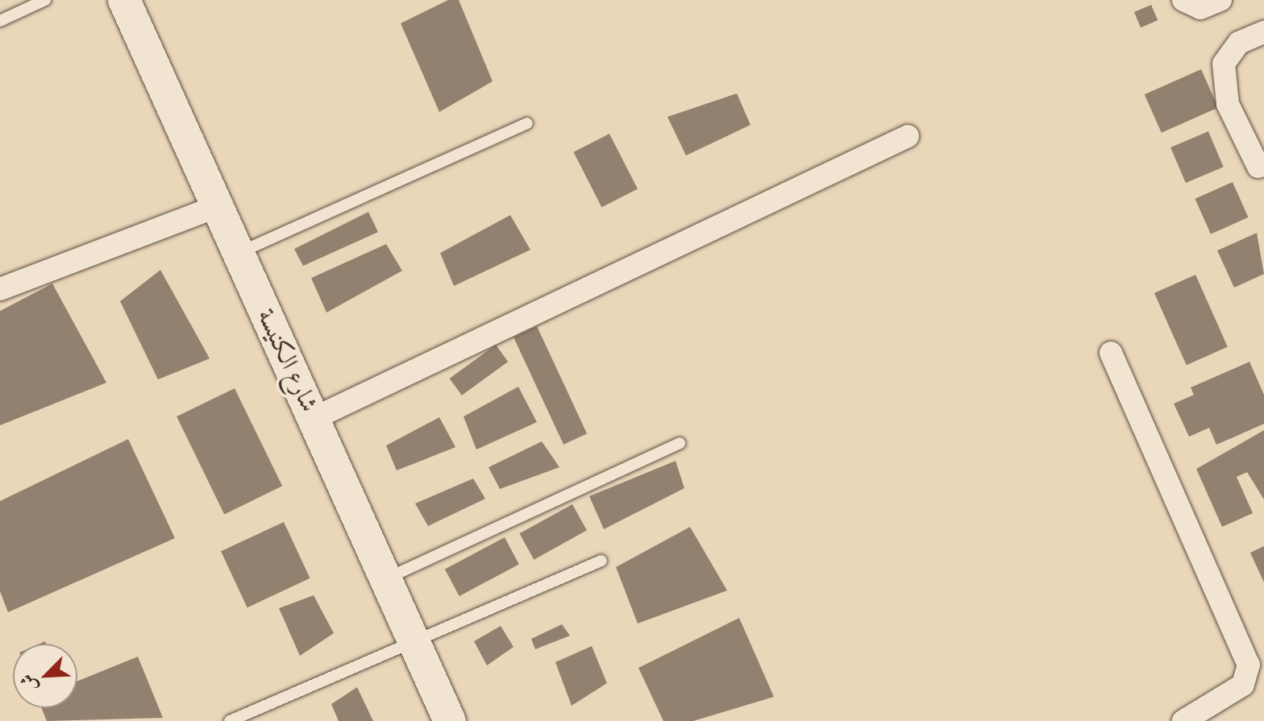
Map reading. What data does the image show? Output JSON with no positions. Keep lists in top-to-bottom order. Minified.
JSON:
{"streets":{"main road":["شارع الكنيسة"]},"north":"bottom left"}
